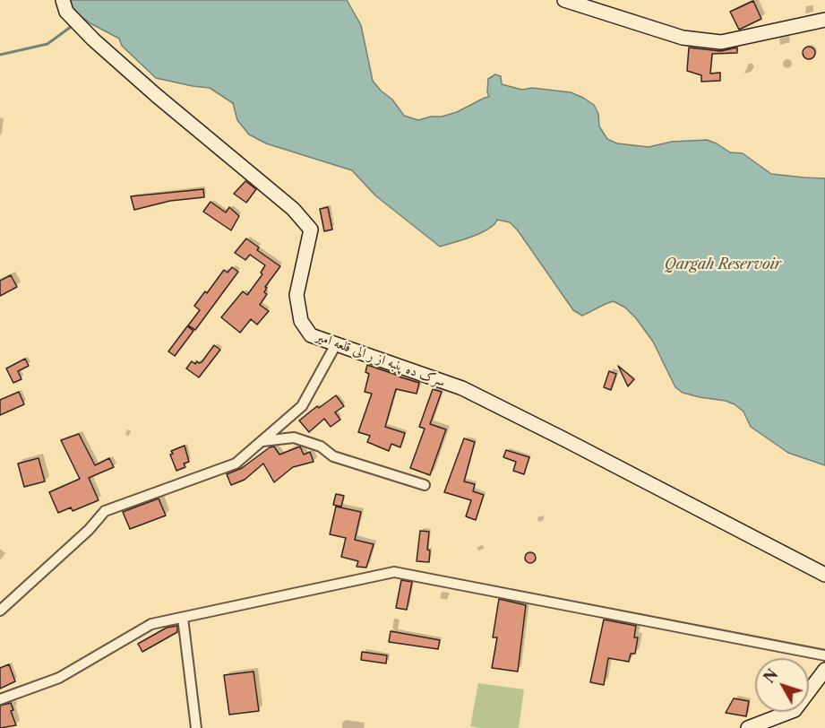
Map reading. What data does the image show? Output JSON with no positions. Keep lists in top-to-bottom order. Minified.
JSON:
{"streets":{"street":["سرک ده پنبه از ر الی قلعه امیر"]},"water":["Qargah Reservoir"],"north":"top left"}
